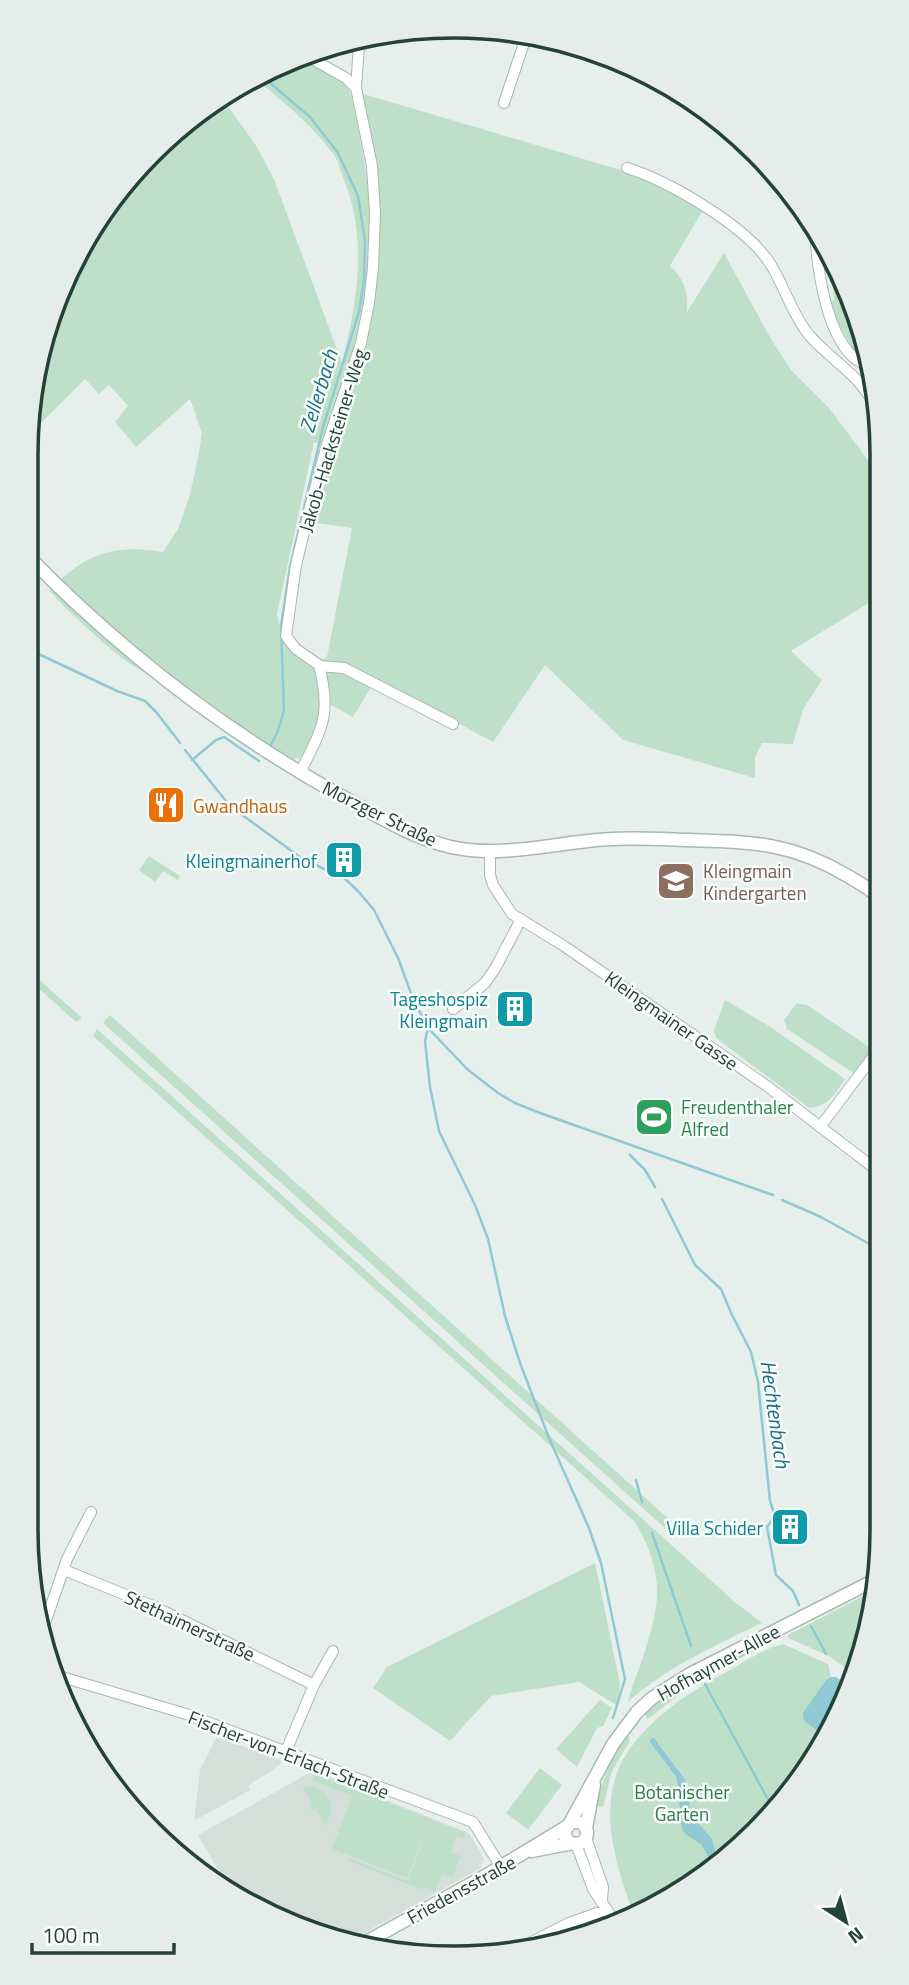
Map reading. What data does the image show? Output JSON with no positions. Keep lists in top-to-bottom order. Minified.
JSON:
{"streets":{"street":["Jakob-Hacksteiner-Weg","Morzger Straße","Kleingmainer Gasse","Stethaimerstraße","Hofhaymer-Allee","Fischer-von-Erlach-Straße","Friedensstraße"]},"crossings":[["Morzger Straße","Kleingmainer Gasse"],["Hofhaymer-Allee","Friedensstraße"],["Fischer-von-Erlach-Straße","Friedensstraße"]],"water":["Zellerbach","Hechtenbach"],"parks":["Botanischer Garten"],"places":{"restaurant":["Gwandhaus"],"building":["Kleingmainerhof","Tageshospiz Kleingmain","Villa Schider"],"school or university":["Kleingmain Kindergarten"],"sports":["Freudenthaler Alfred"]},"scale_bar":"100 m","north":"bottom right"}
